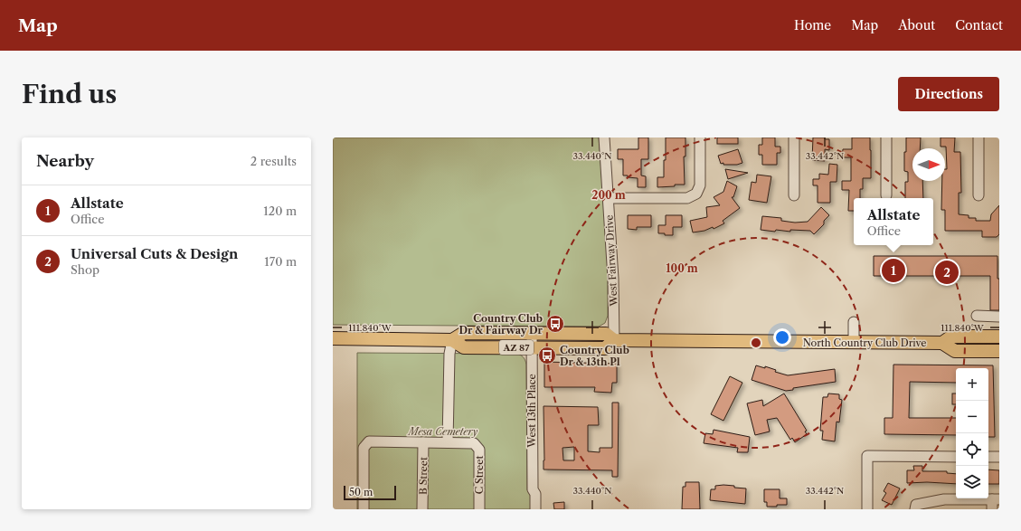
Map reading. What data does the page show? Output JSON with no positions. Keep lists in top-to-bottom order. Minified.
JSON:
{"streets":{"main road":["North Country Club Drive","AZ 87"],"street":["West Fairway Drive","West 13th Place","C Street","B Street"]},"crossings":[["West Fairway Drive","North Country Club Drive"],["North Country Club Drive","West 13th Place"]],"parks":["Mesa Cemetery"],"places":{"bus stop":["Country Club Dr & Fairway Dr","Country Club Dr & 13th Pl"]},"scale_bar":"50 m","north":"right","page":{"header":"Map","nav":["Home","Map","About","Contact"],"buttons":"Directions","title":"Find us","heading":["Nearby","2 results"],"list":[{"mark":"1","name":"Allstate","note":"Office","value":"120 m"},{"mark":"2","name":"Universal Cuts & Design","note":"Shop","value":"170 m"}],"popup":["Allstate","Office"],"pins":["1","2"],"map_buttons":["+","−"],"scale":"50 m"},"coordinates":["33.440°N","33.442°N","111.840°W"],"rings":["200 m","100 m"]}
